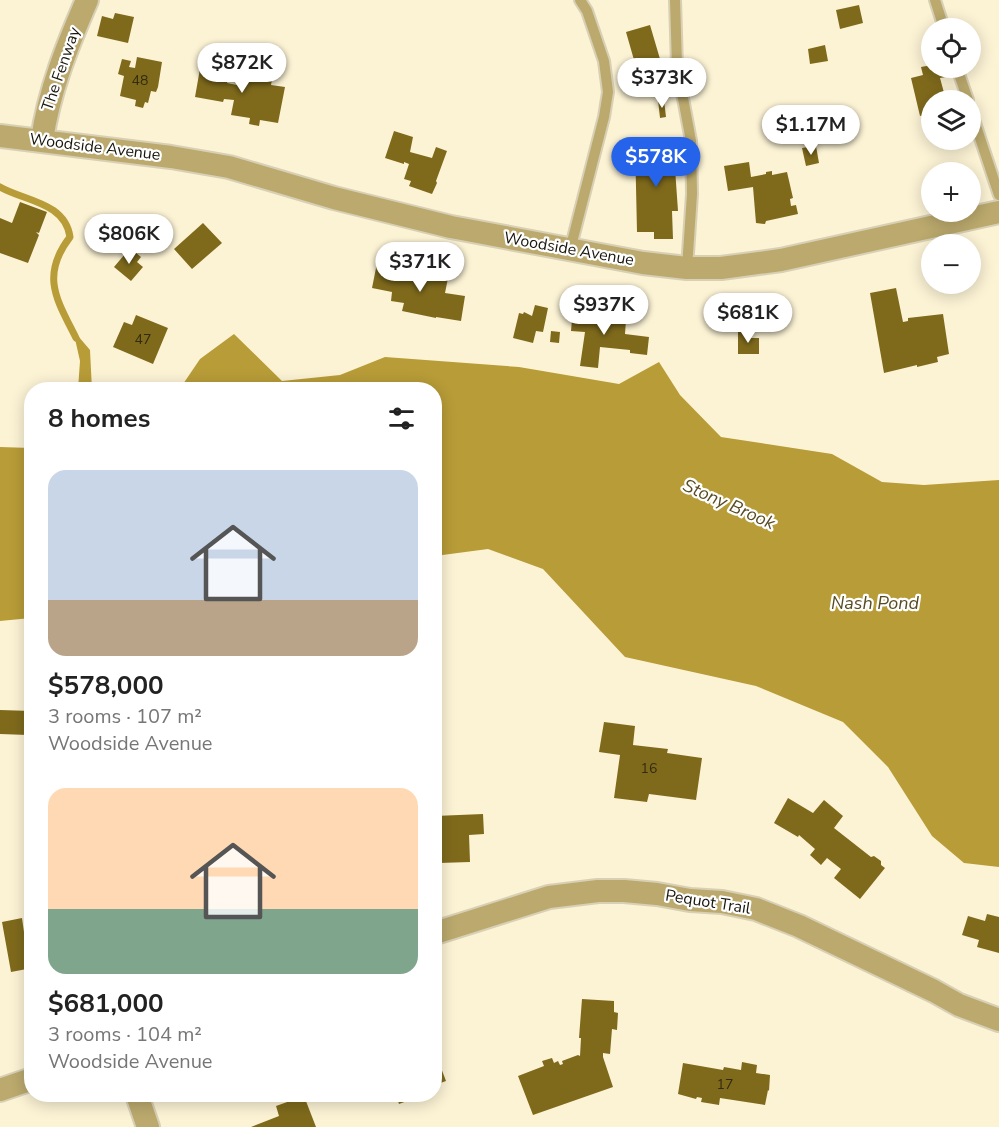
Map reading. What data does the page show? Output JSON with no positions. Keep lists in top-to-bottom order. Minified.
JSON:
{"streets":{"street":["The Fenway","Woodside Avenue","Pequot Trail"]},"crossings":[["The Fenway","Woodside Avenue"]],"water":["Stony Brook","Nash Pond"],"house_numbers":["48","47","16","17"],"page":{"map_buttons":["+","−"],"price":["$872K","$373K","$1.17M","$578K","$806K","$371K","$937K","$681K"],"heading":"8 homes","list":[{"name":"$578,000","note":"3 rooms · 107 m² · Woodside Avenue"},{"name":"$681,000","note":"3 rooms · 104 m² · Woodside Avenue"}]}}
